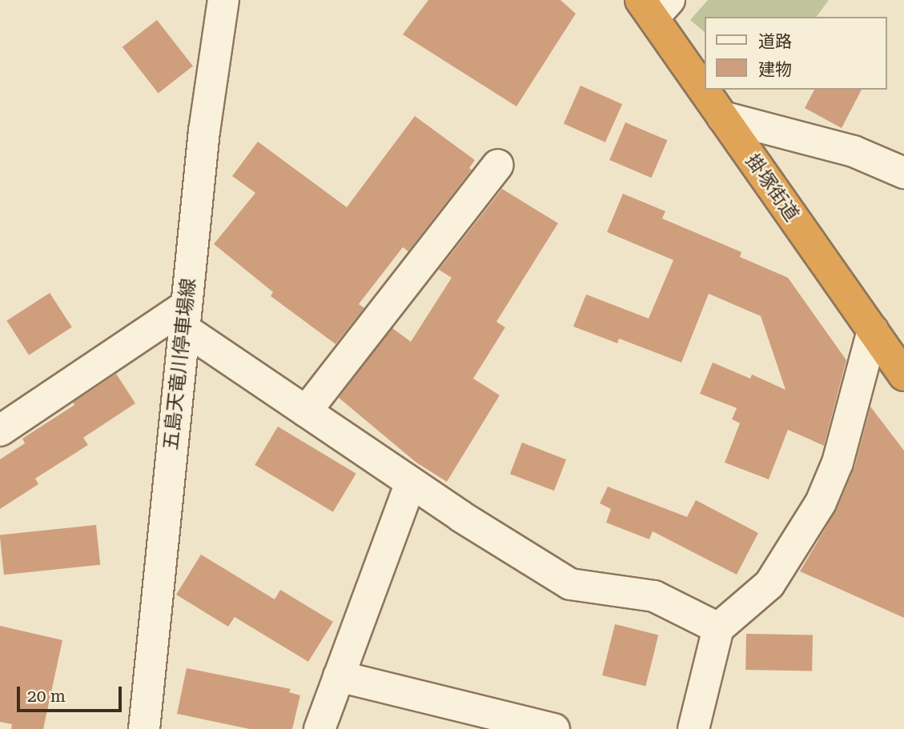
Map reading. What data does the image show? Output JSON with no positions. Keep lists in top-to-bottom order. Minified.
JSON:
{"streets":{"highway":["掛塚街道"],"street":["五島天竜川停車場線"]},"legend":["道路","建物"],"scale_bar":"20 m"}
